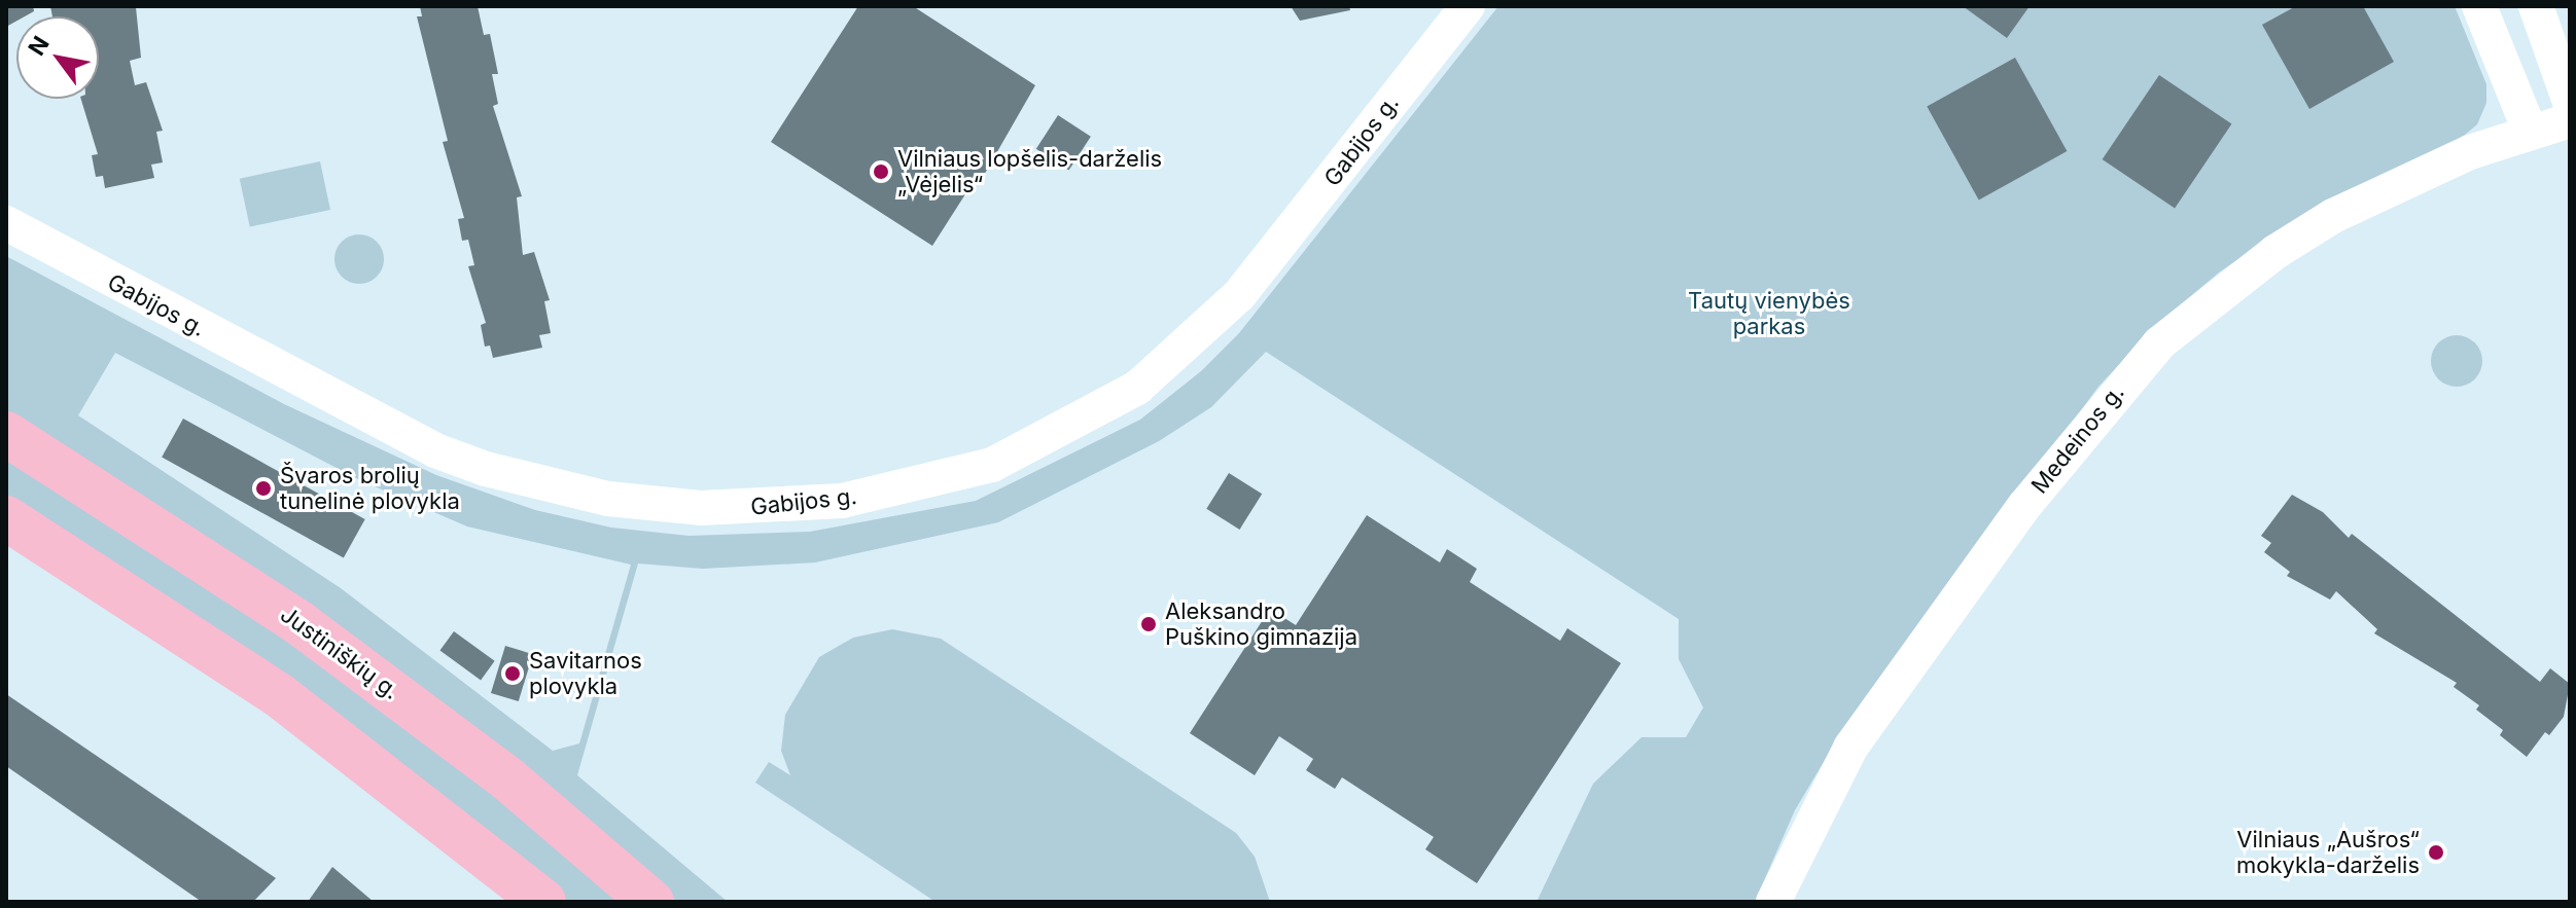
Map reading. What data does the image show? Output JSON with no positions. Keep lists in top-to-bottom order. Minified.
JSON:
{"streets":{"main road":["Justiniškių g."],"street":["Gabijos g.","Medeinos g."]},"parks":["Tautų vienybės parkas"],"places":["Vilniaus lopšelis-darželis „Vėjelis“","Švaros brolių tunelinė plovykla","Aleksandro Puškino gimnazija","Savitarnos plovykla","Vilniaus „Aušros“ mokykla-darželis"],"north":"top left"}
